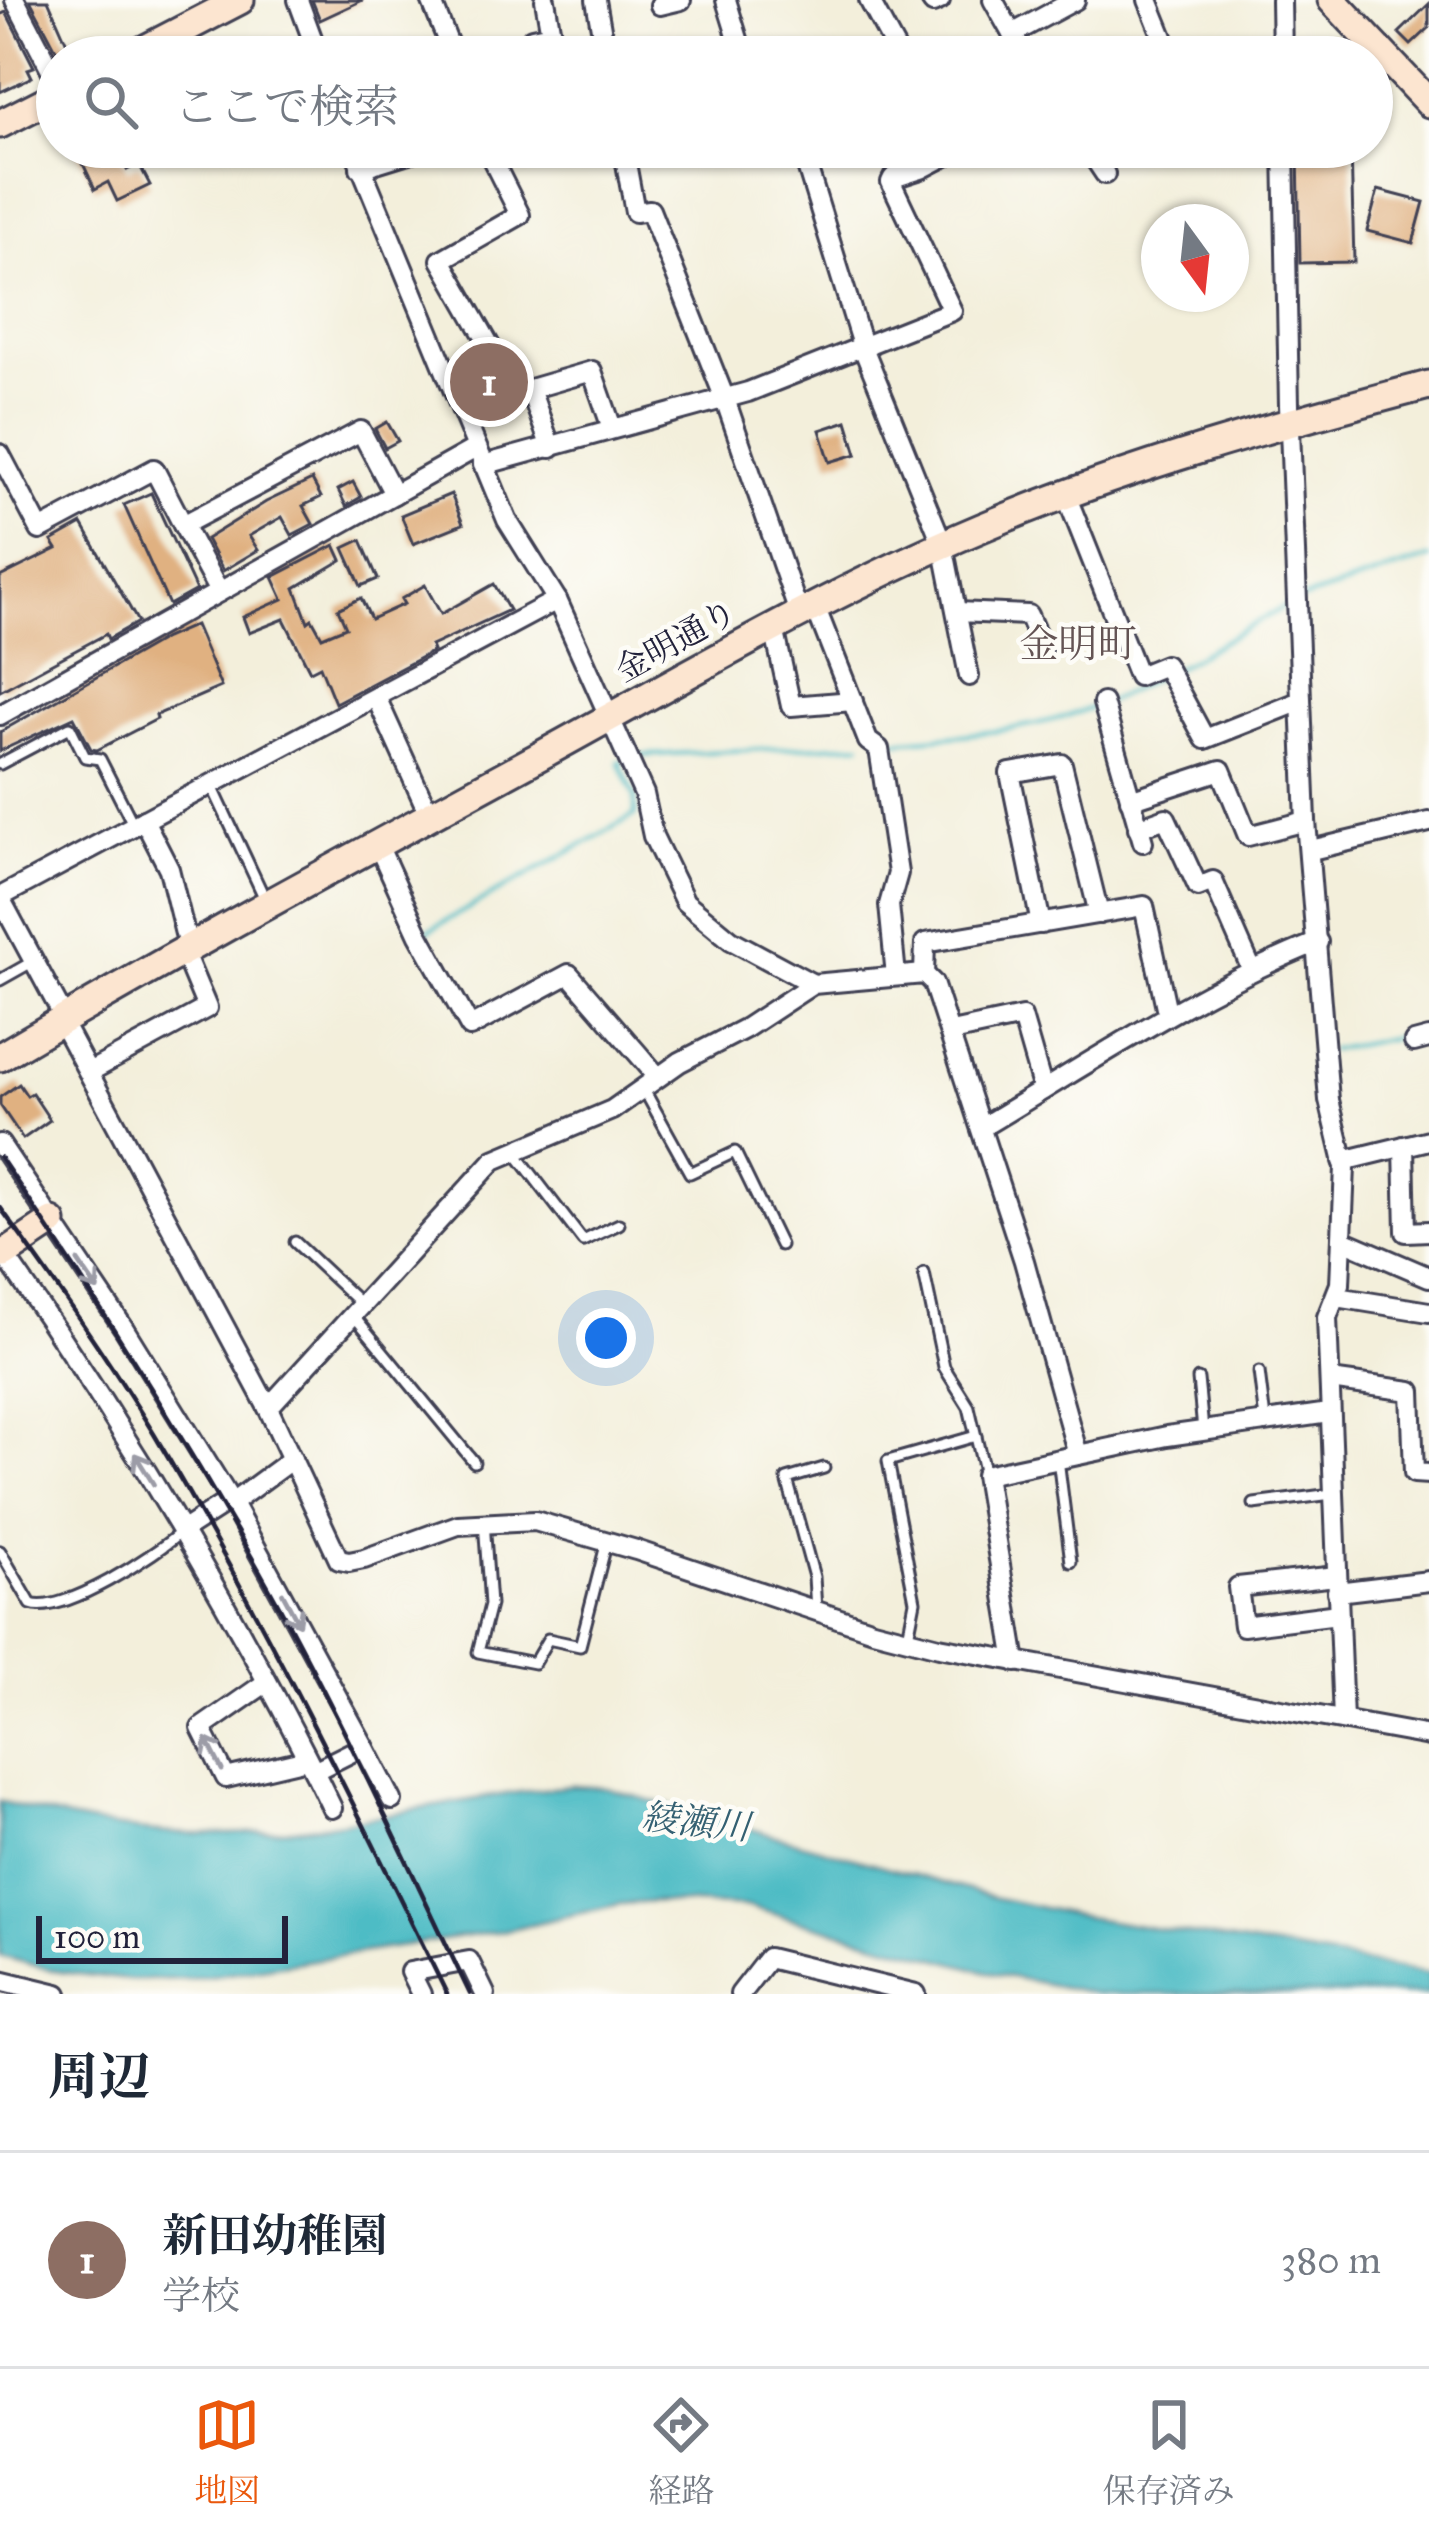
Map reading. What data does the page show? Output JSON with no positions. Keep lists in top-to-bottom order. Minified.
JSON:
{"streets":{"street":["金明通り"]},"districts":["金明町"],"water":["綾瀬川"],"scale_bar":"100 m","north":"bottom","page":{"search":"ここで検索","pins":"1","scale":"100 m","heading":"周辺","list":[{"mark":"1","name":"新田幼稚園","note":"学校","value":"380 m"}],"nav":["地図","経路","保存済み"]}}
